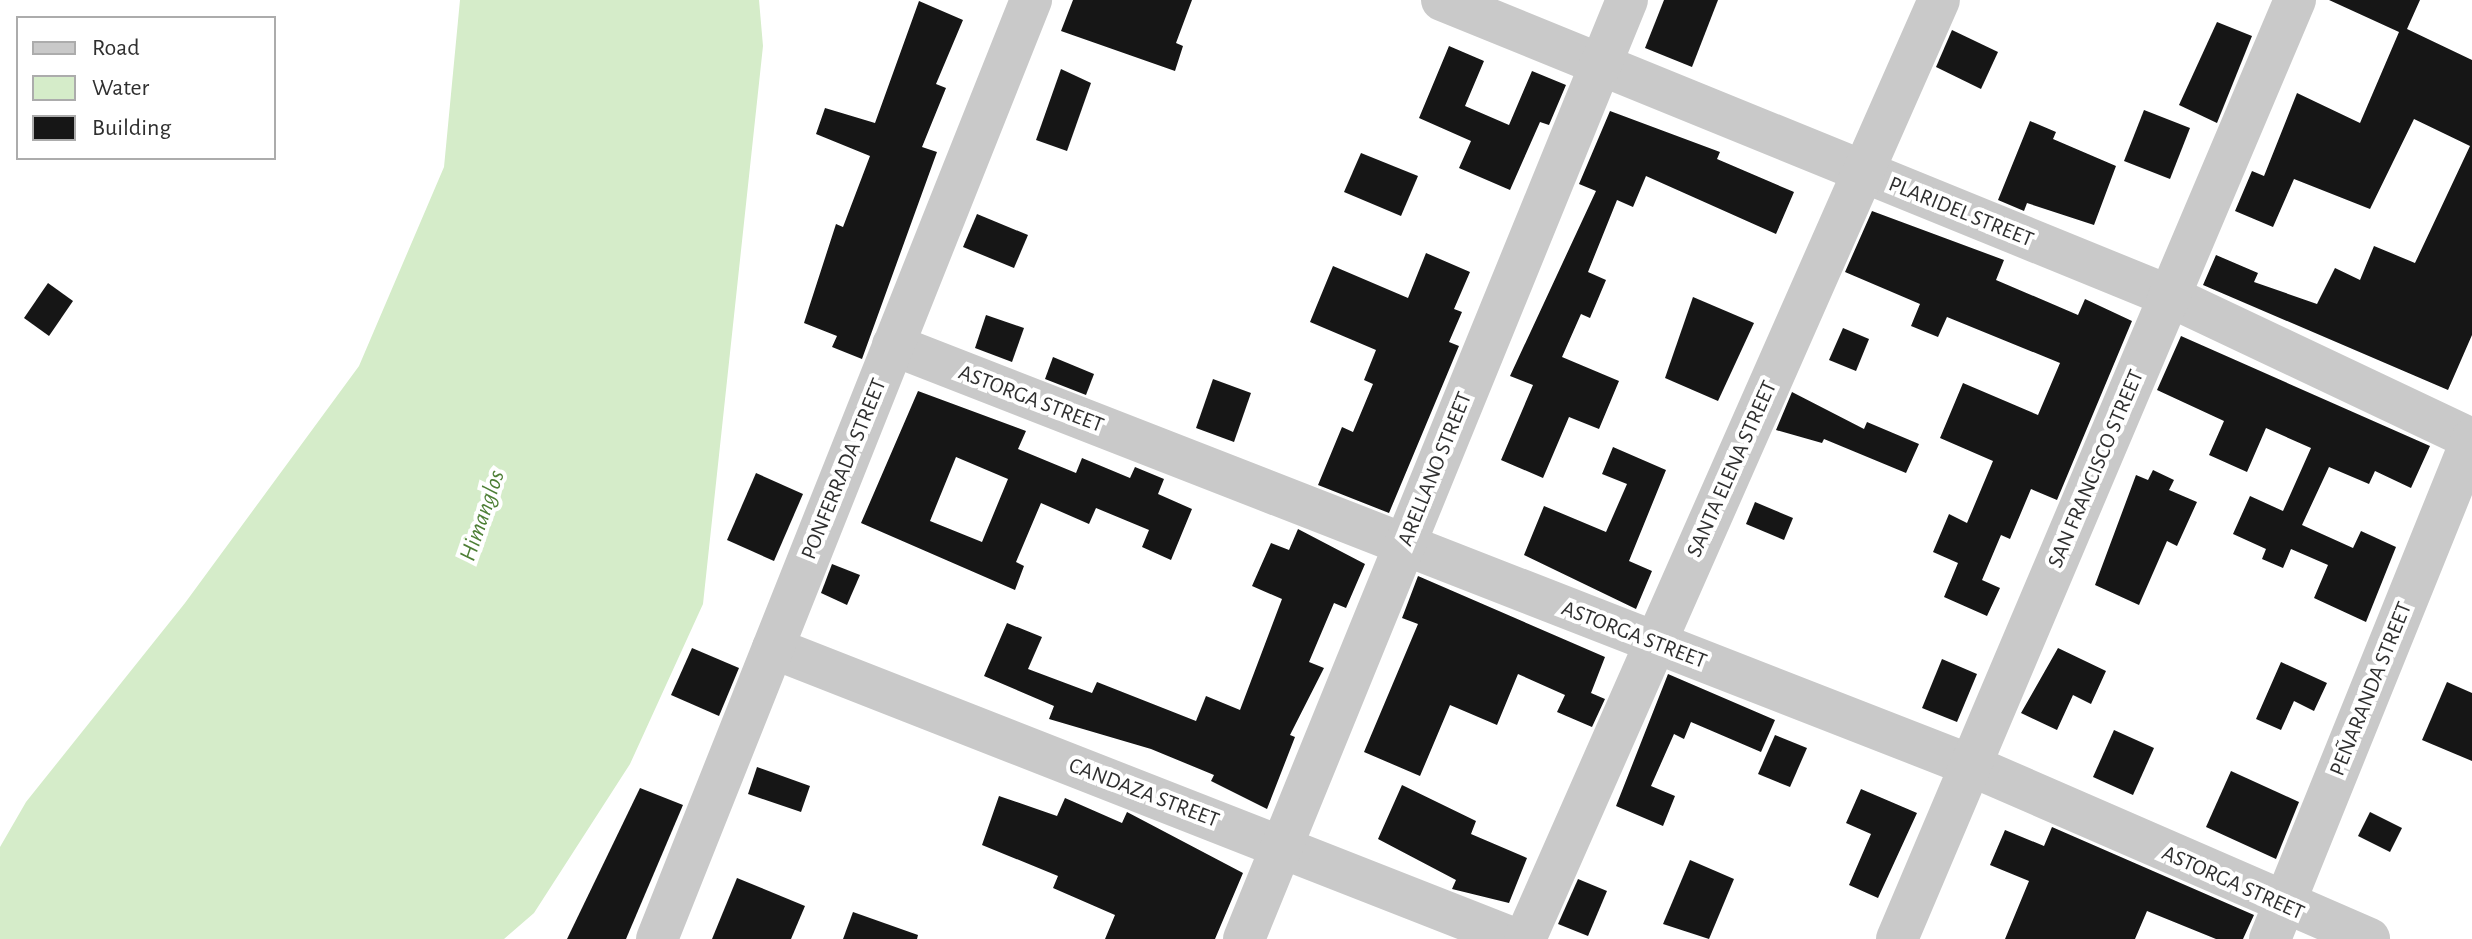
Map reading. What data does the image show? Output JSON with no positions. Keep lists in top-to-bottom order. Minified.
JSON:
{"streets":{"street":["PLARIDEL STREET","ASTORGA STREET","PONFERRADA STREET","ARELLANO STREET","SANTA ELENA STREET","SAN FRANCISCO STREET","PEÑARANDA STREET","CANDAZA STREET"]},"crossings":[["PLARIDEL STREET","ARELLANO STREET"],["PLARIDEL STREET","SANTA ELENA STREET"],["PLARIDEL STREET","SAN FRANCISCO STREET"],["PLARIDEL STREET","PEÑARANDA STREET"],["ASTORGA STREET","PONFERRADA STREET"],["ASTORGA STREET","ARELLANO STREET"],["ASTORGA STREET","SANTA ELENA STREET"],["ASTORGA STREET","SAN FRANCISCO STREET"],["ASTORGA STREET","PEÑARANDA STREET"],["PONFERRADA STREET","CANDAZA STREET"],["ARELLANO STREET","CANDAZA STREET"]],"water":["Himanglos"],"legend":["Road","Water","Building"]}
